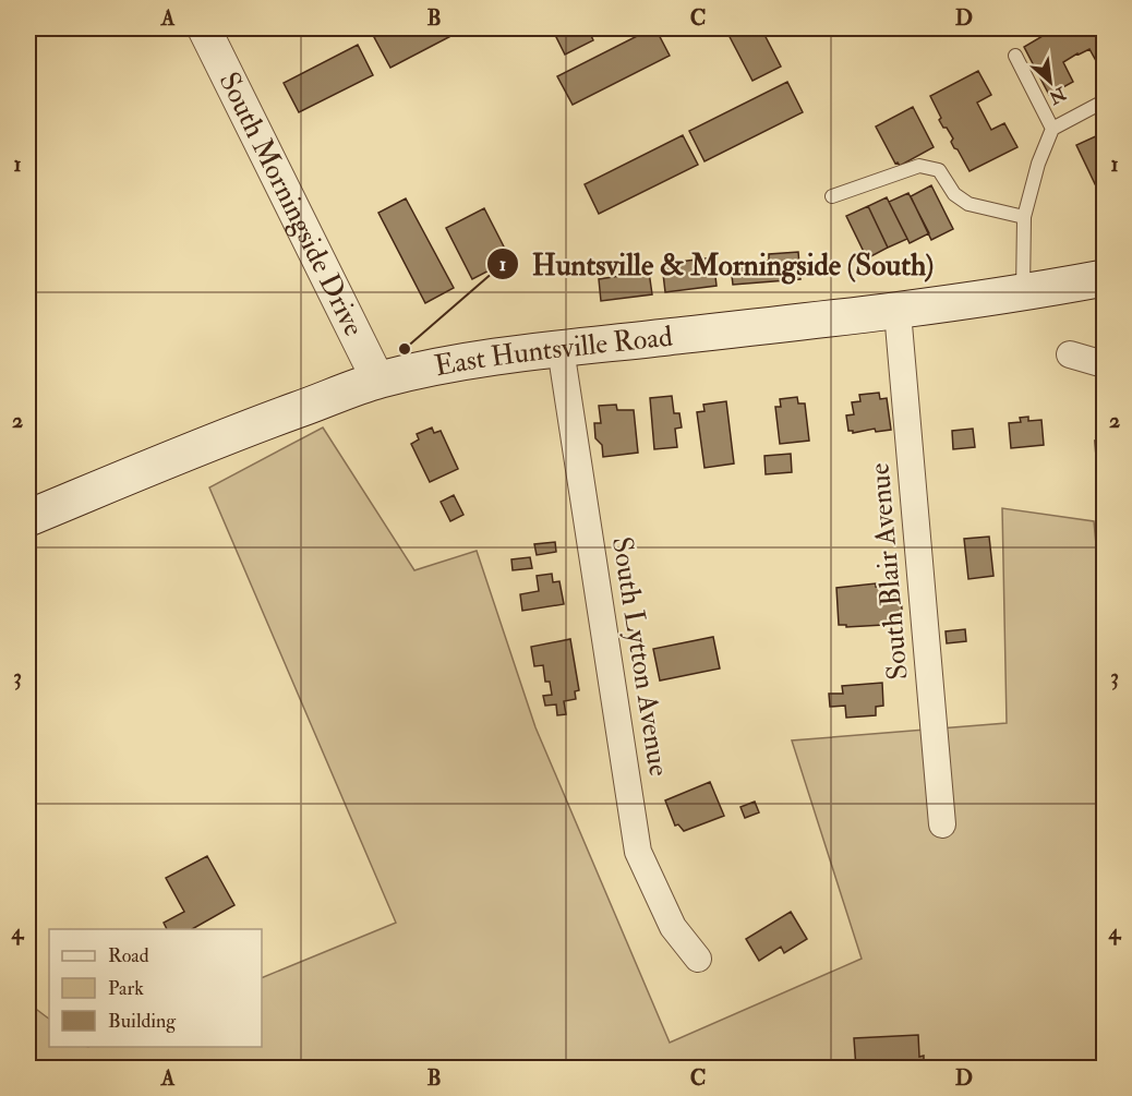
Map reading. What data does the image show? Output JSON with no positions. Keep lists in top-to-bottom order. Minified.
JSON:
{"streets":{"main road":["East Huntsville Road"],"street":["South Morningside Drive","South Blair Avenue","South Lytton Avenue"]},"crossings":[["South Morningside Drive","East Huntsville Road"],["East Huntsville Road","South Blair Avenue"],["East Huntsville Road","South Lytton Avenue"]],"places":["Huntsville & Morningside (South)"],"legend":["Road","Park","Building"],"north":"bottom right","grid":{"columns":["A","B","C","D"],"rows":["1","2","3","4"]}}
